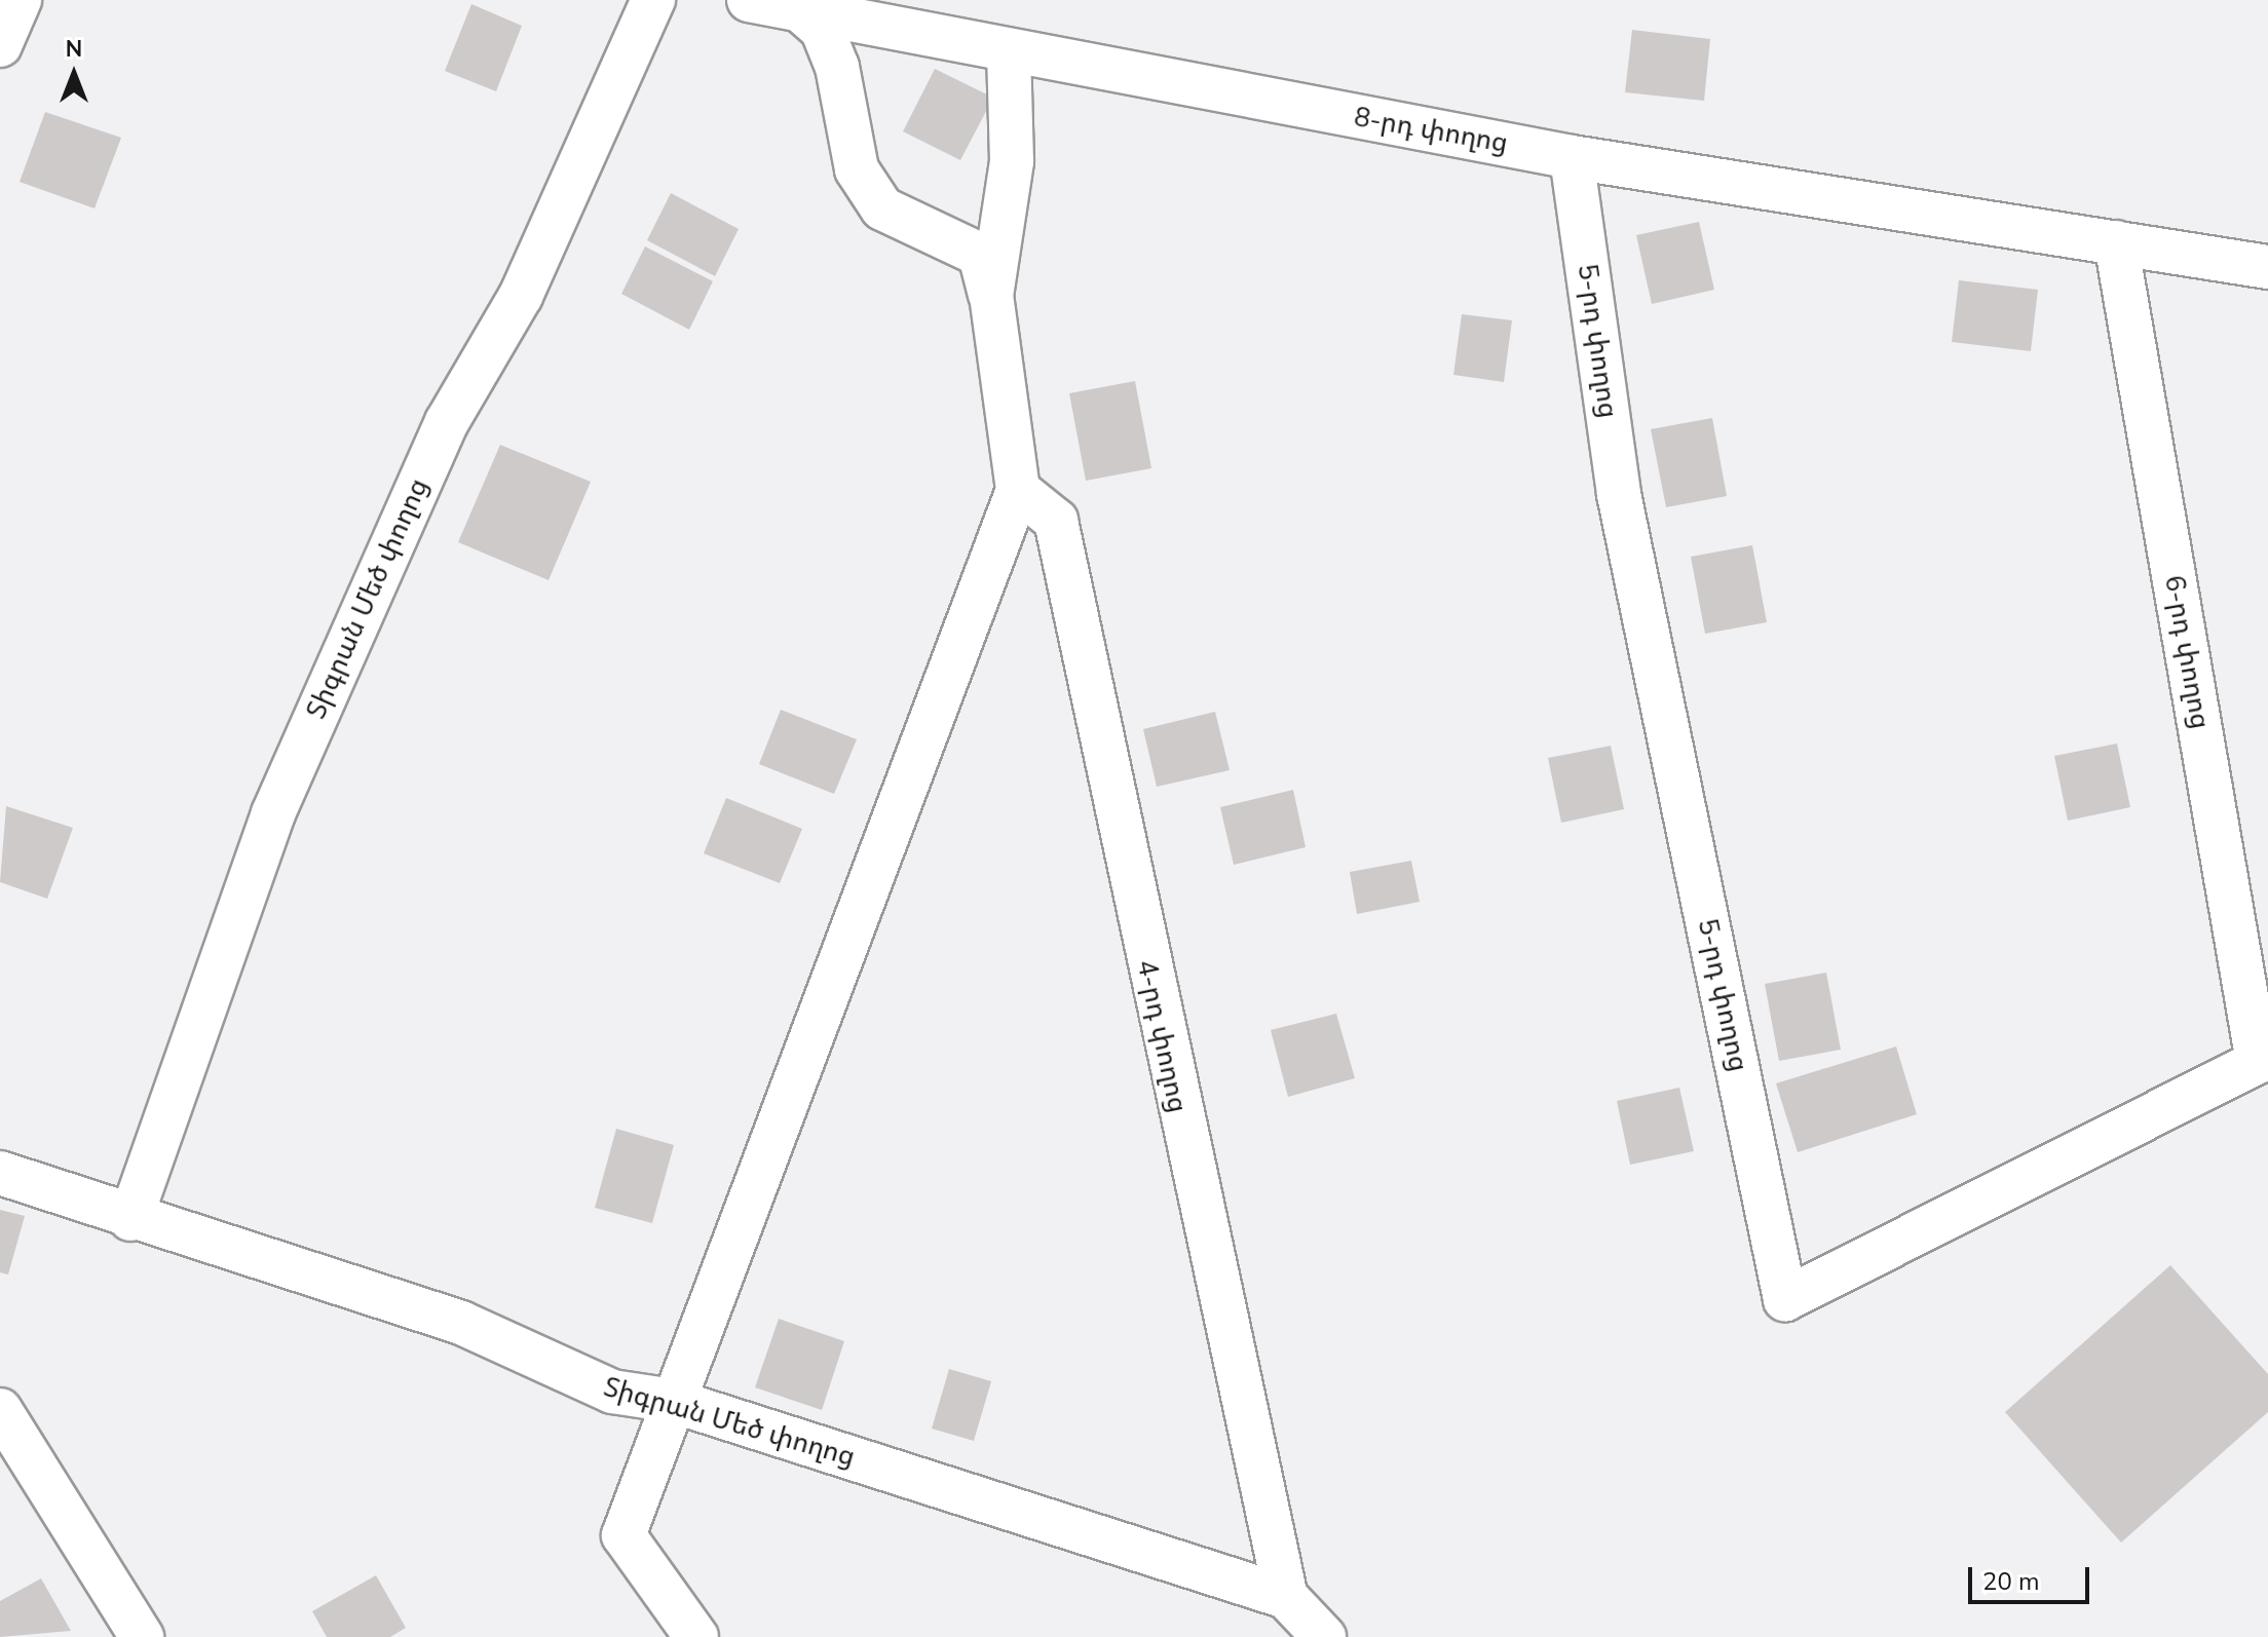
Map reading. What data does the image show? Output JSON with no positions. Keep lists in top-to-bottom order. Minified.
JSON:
{"streets":{"street":["8-րդ փողոց","5-րդ փողոց","Տիգրան Մեծ փողոց","6-րդ փողոց","4-րդ փողոց"]},"crossings":[["8-րդ փողոց","5-րդ փողոց"],["8-րդ փողոց","6-րդ փողոց"],["5-րդ փողոց","6-րդ փողոց"],["Տիգրան Մեծ փողոց","4-րդ փողոց"]],"scale_bar":"20 m","north":"top"}
